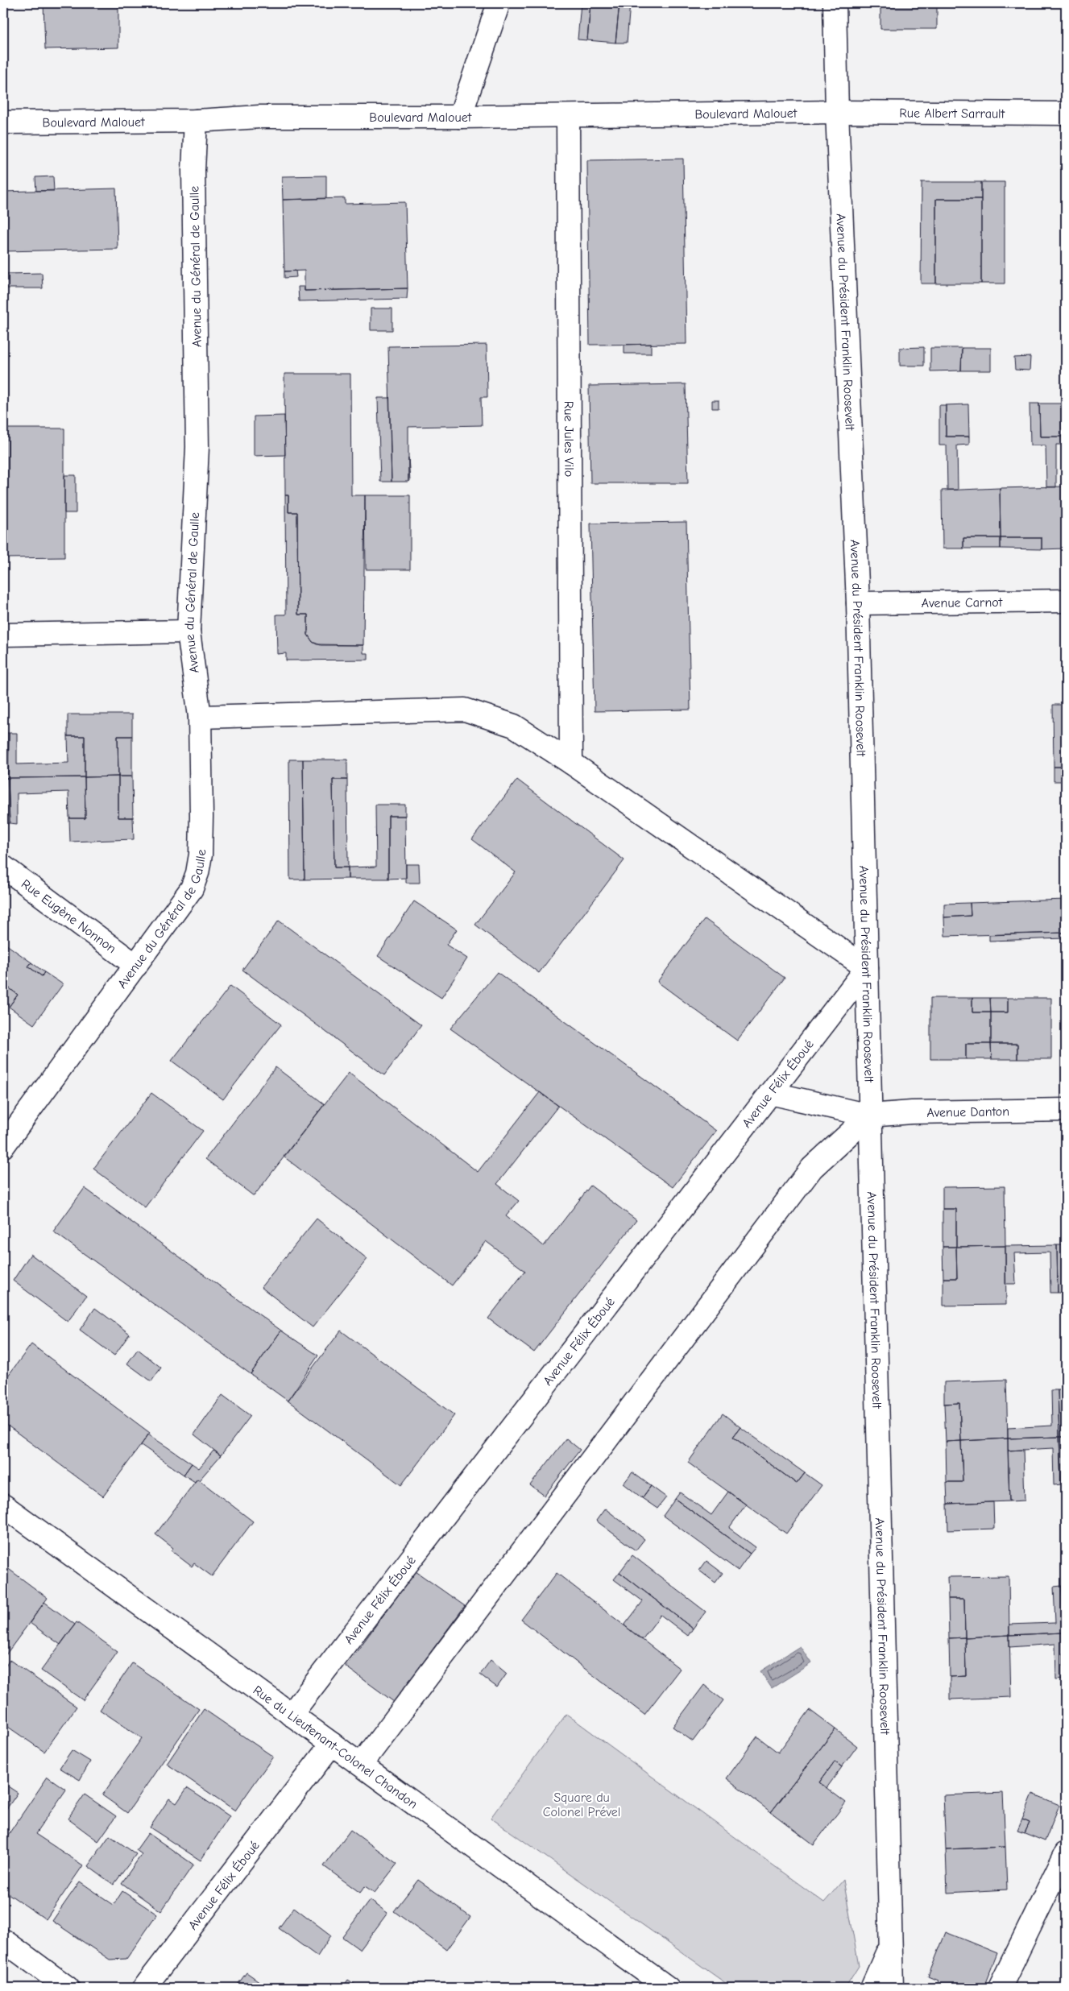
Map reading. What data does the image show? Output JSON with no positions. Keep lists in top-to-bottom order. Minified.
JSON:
{"streets":{"street":["Rue Albert Sarrault","Boulevard Malouet","Avenue du Général de Gaulle","Avenue du Président Franklin Roosevelt","Rue Jules Vilo","Avenue Carnot","Rue Eugène Nonnon","Avenue Félix Éboué","Avenue Danton","Rue du Lieutenant-Colonel Chandon"]},"crossings":[["Rue Albert Sarrault","Boulevard Malouet"],["Rue Albert Sarrault","Avenue du Président Franklin Roosevelt"],["Boulevard Malouet","Avenue du Général de Gaulle"],["Boulevard Malouet","Avenue du Président Franklin Roosevelt"],["Boulevard Malouet","Rue Jules Vilo"],["Avenue du Général de Gaulle","Rue Eugène Nonnon"],["Avenue du Président Franklin Roosevelt","Avenue Carnot"],["Avenue du Président Franklin Roosevelt","Avenue Félix Éboué"],["Avenue du Président Franklin Roosevelt","Avenue Danton"],["Avenue Félix Éboué","Avenue Danton"],["Avenue Félix Éboué","Rue du Lieutenant-Colonel Chandon"]],"parks":["Square du Colonel Prével"]}
